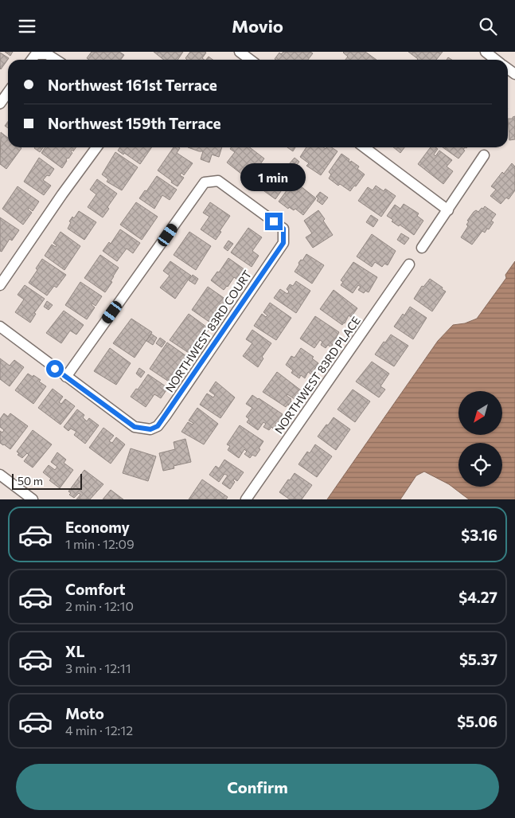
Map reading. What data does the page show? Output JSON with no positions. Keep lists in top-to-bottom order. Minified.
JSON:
{"streets":{"street":["NORTHWEST 83RD COURT","NORTHWEST 83RD PLACE"]},"scale_bar":"50 m","north":"bottom left","page":{"header":"Movio","banner":["Northwest 161st Terrace","Northwest 159th Terrace"],"bubble":"1 min","scale":"50 m","list":[{"name":"Economy","note":"1 min · 12:09","value":"$3.16"},{"name":"Comfort","note":"2 min · 12:10","value":"$4.27"},{"name":"XL","note":"3 min · 12:11","value":"$5.37"},{"name":"Moto","note":"4 min · 12:12","value":"$5.06"}],"buttons":"Confirm"}}
